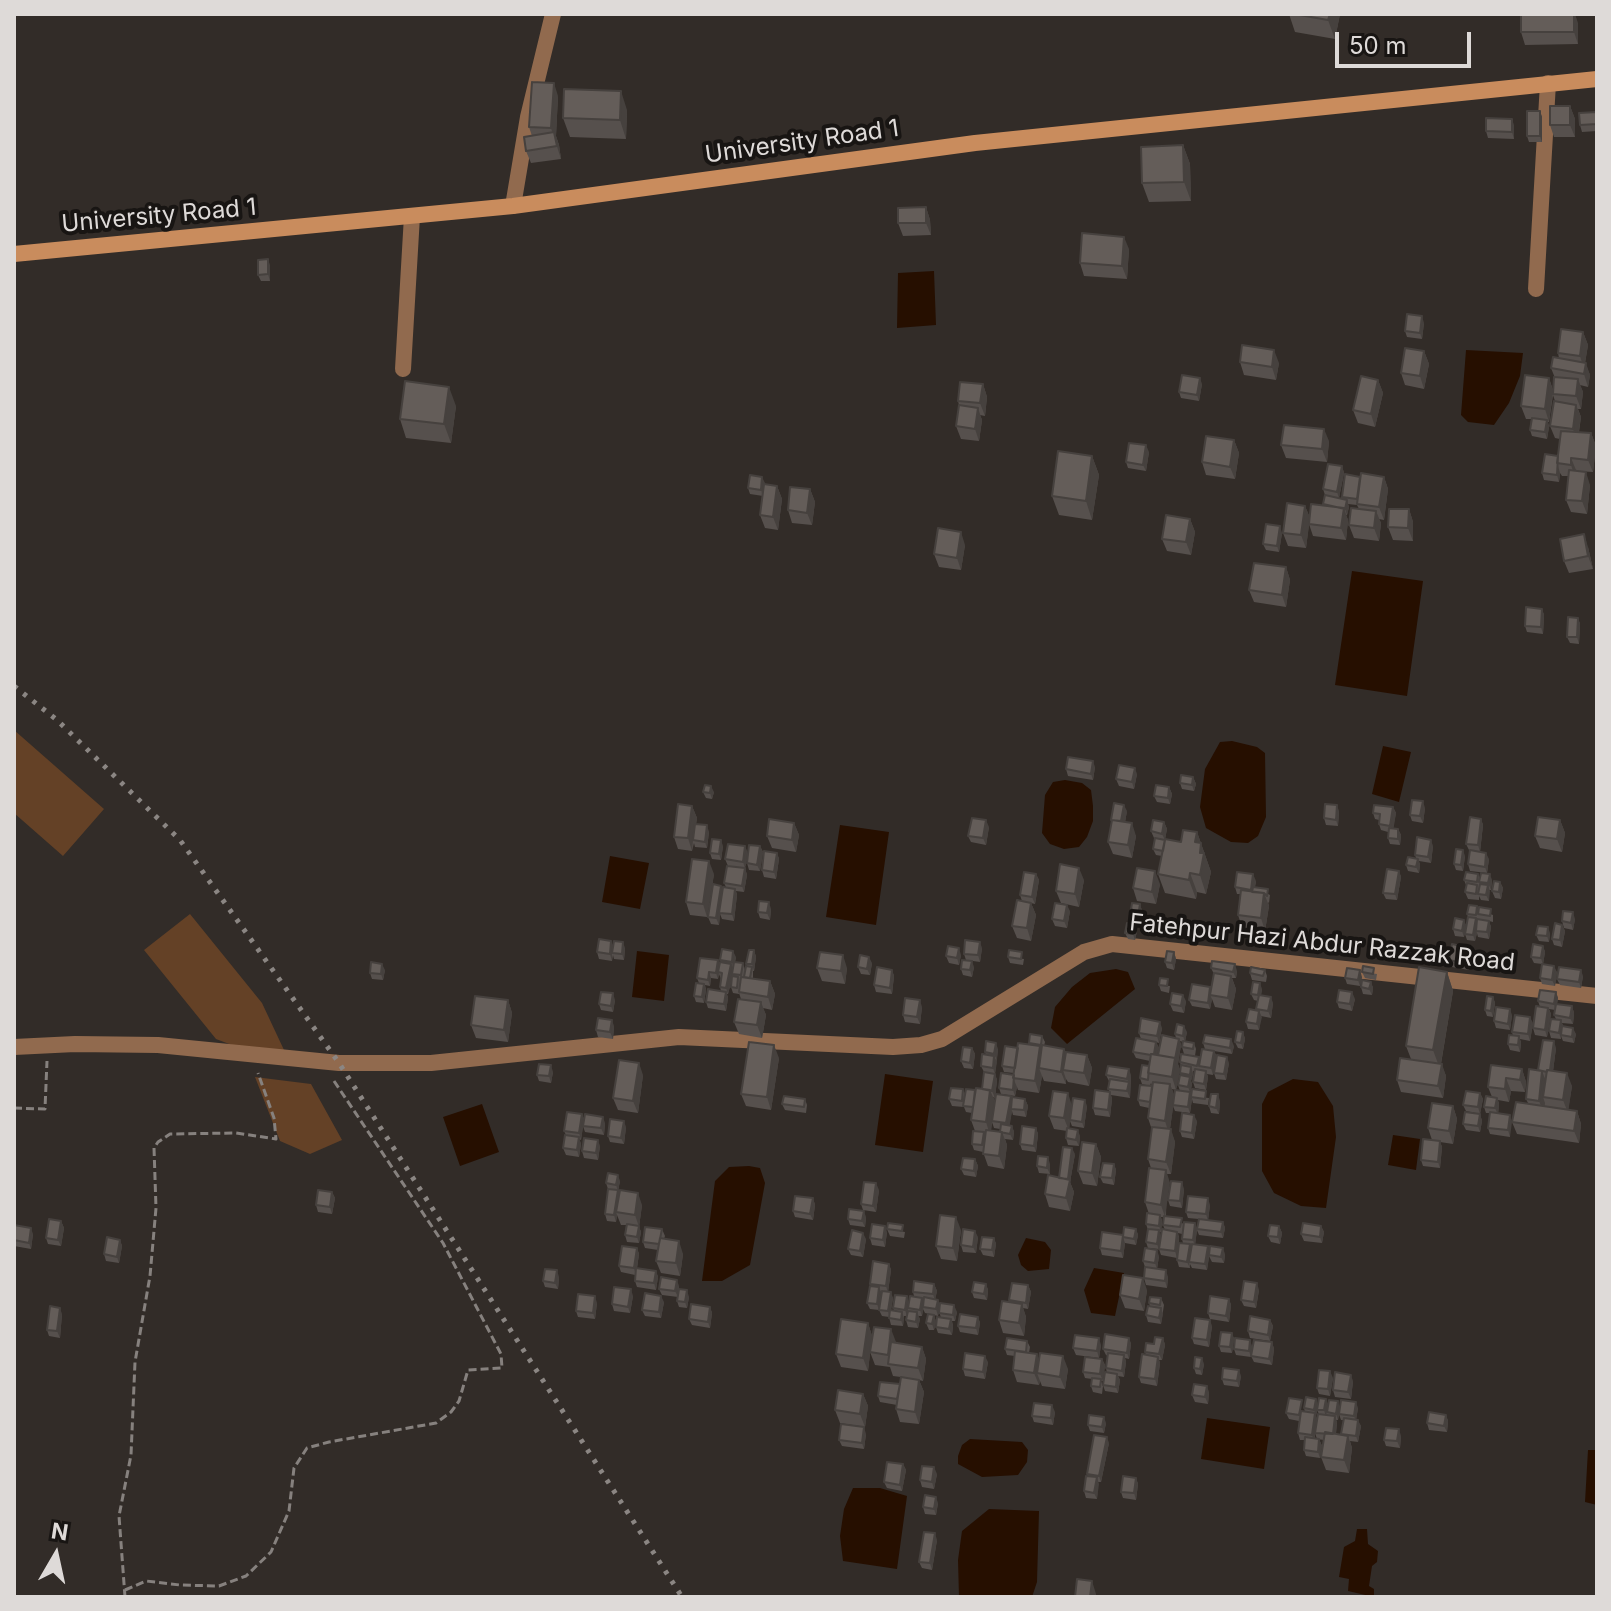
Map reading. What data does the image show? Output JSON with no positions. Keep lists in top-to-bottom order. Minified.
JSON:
{"streets":{"main road":["University Road 1"],"street":["Fatehpur Hazi Abdur Razzak Road"]},"scale_bar":"50 m","north":"top"}
